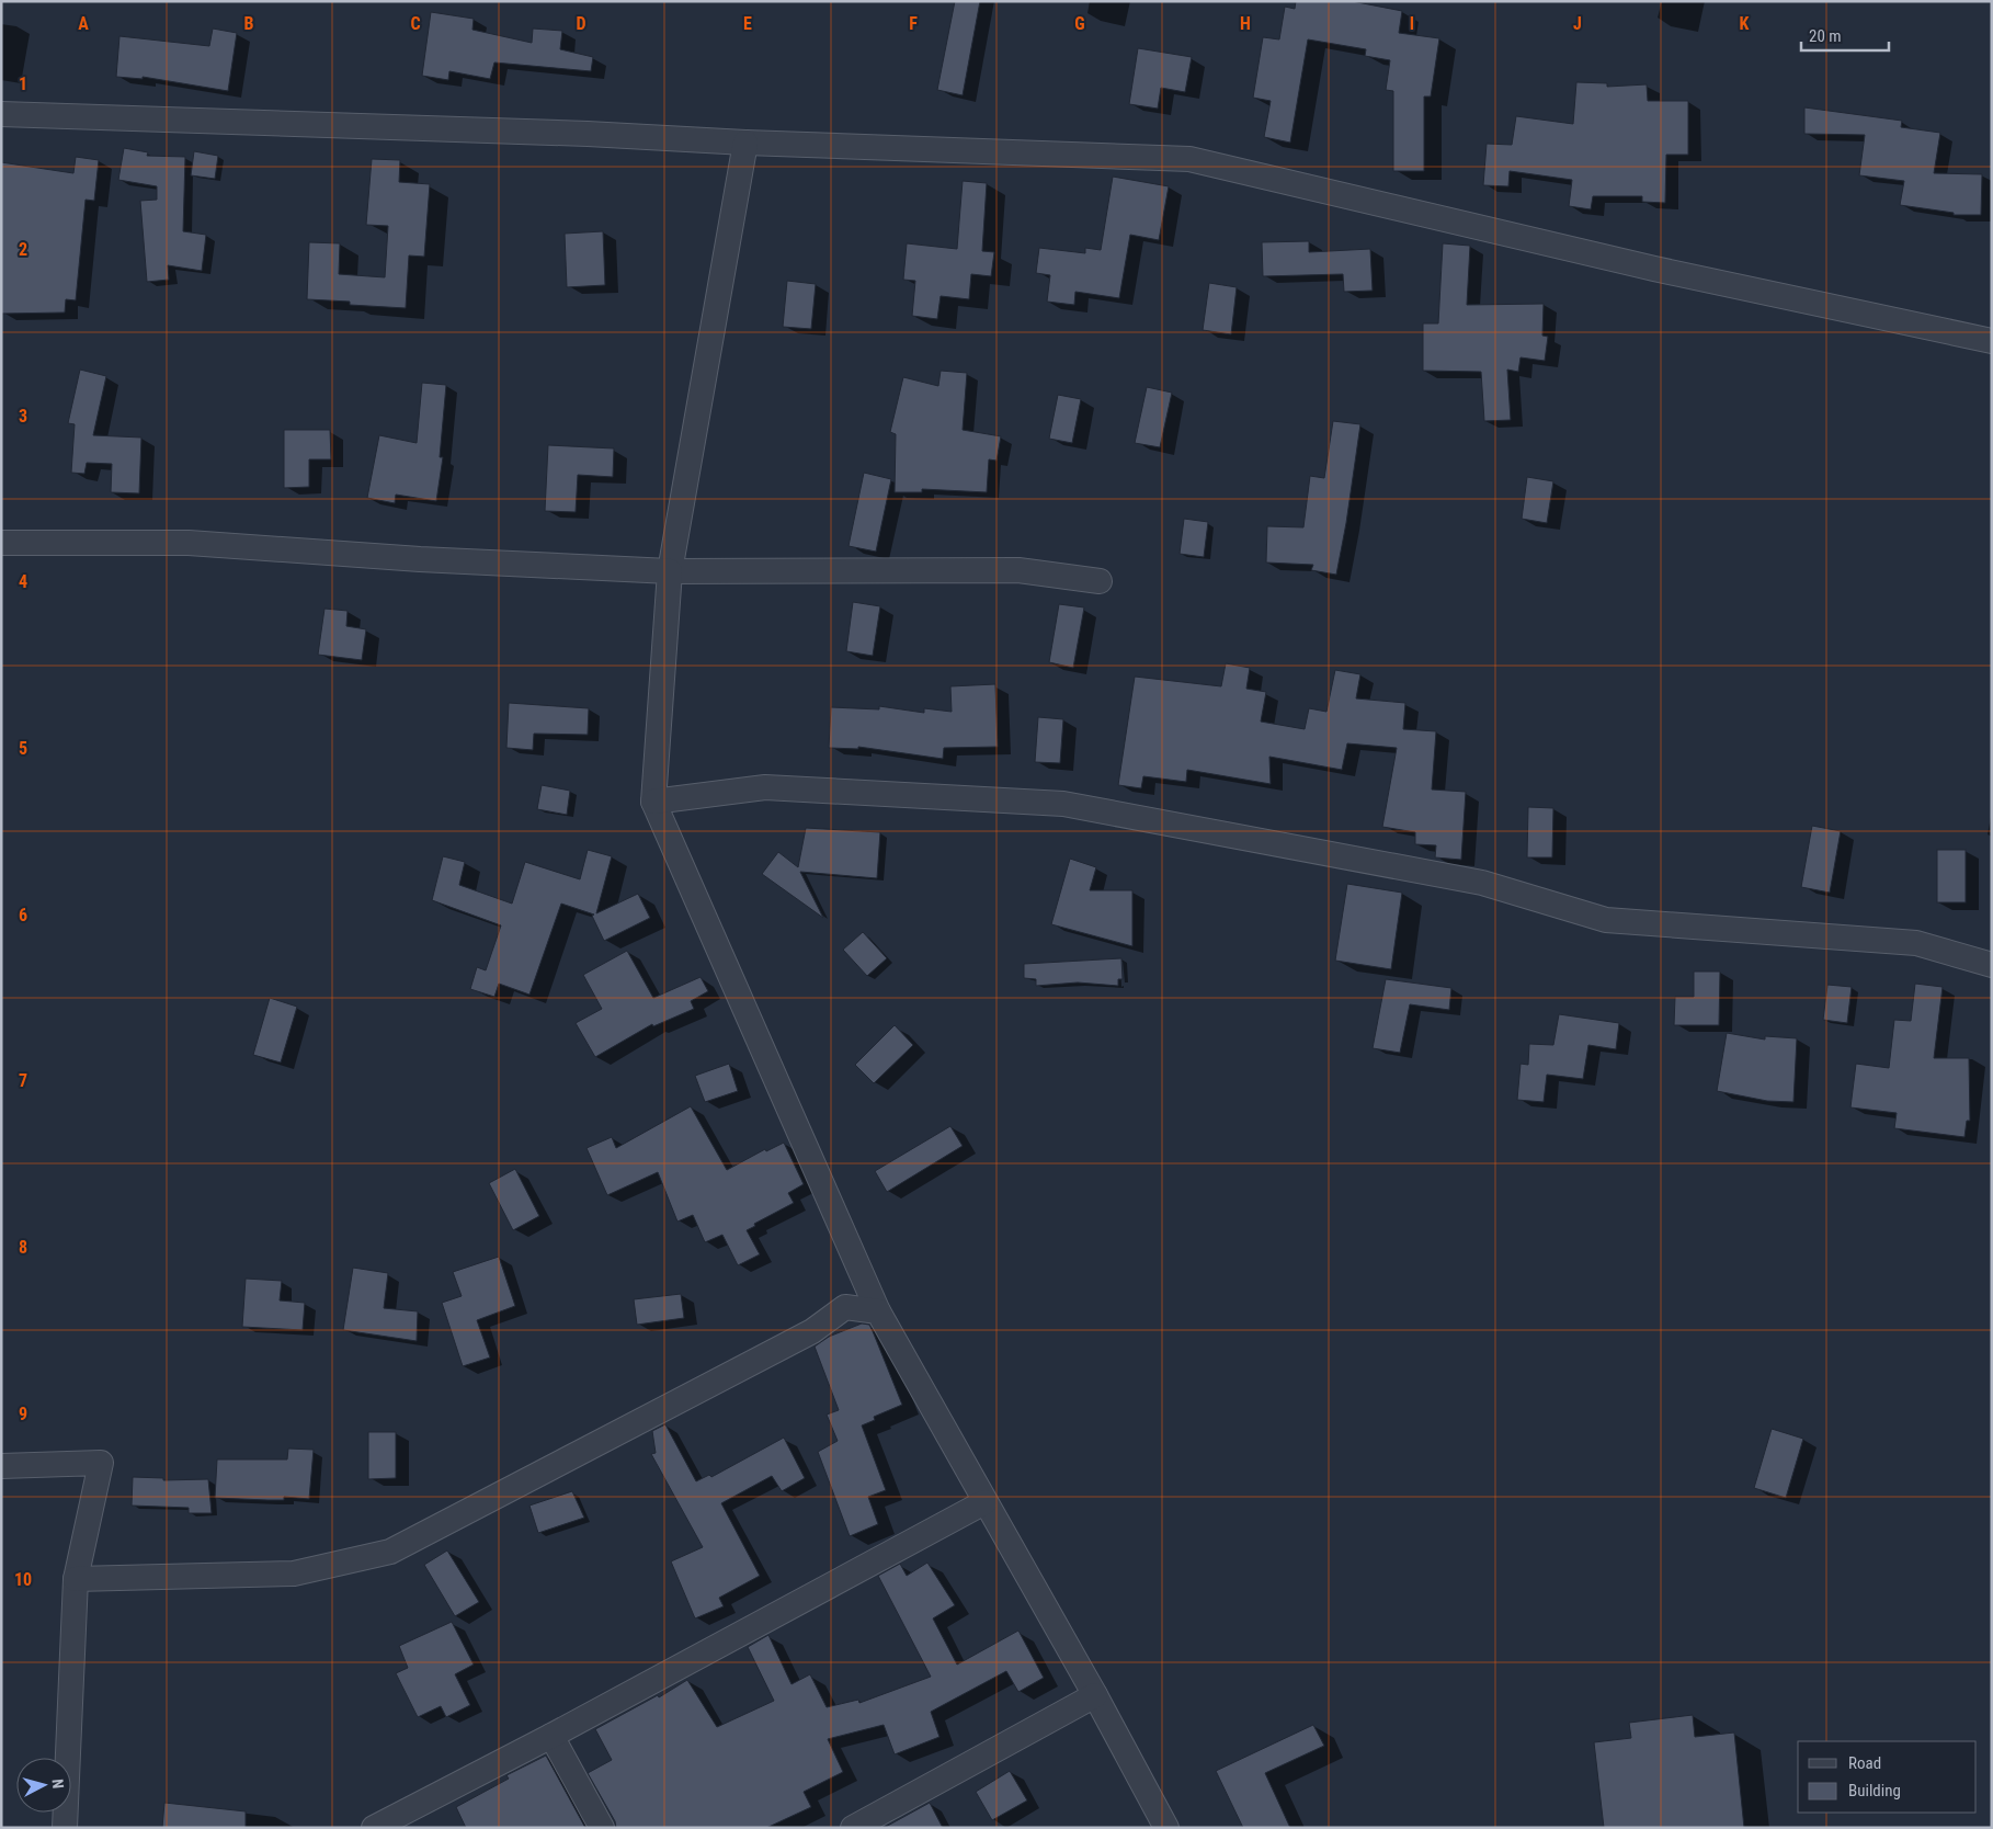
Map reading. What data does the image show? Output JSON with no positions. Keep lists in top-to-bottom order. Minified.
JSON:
{"legend":["Road","Building"],"scale_bar":"20 m","north":"right","grid":{"columns":["A","B","C","D","E","F","G","H","I","J","K"],"rows":["1","2","3","4","5","6","7","8","9","10"]}}
